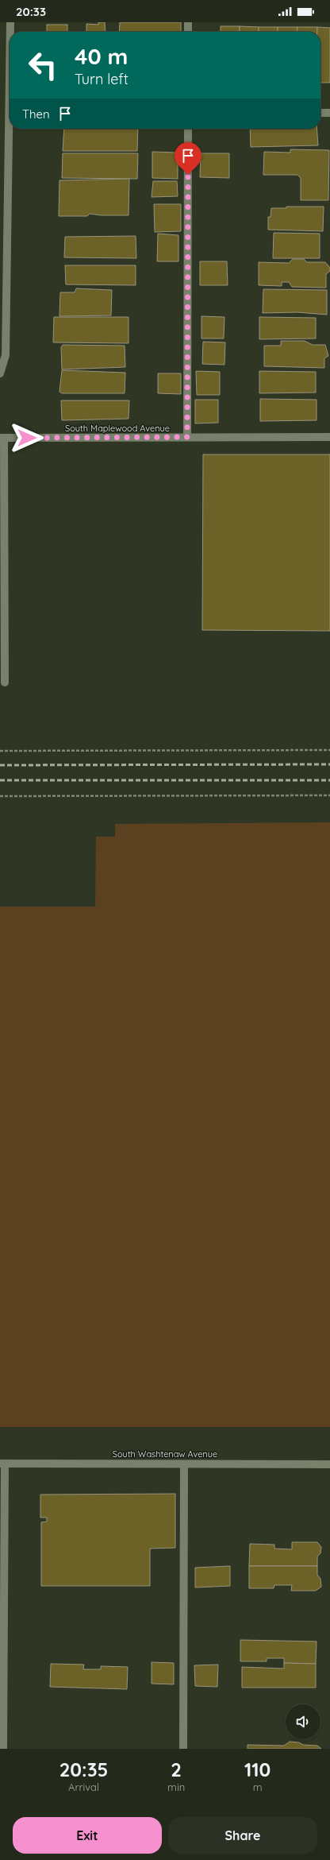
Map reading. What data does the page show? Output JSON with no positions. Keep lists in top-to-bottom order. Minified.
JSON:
{"streets":{"street":["South Maplewood Avenue","South Washtenaw Avenue"]},"page":{"status":"20:33","turn":["40 m","Turn left"],"then":"Then","eta":["20:35","Arrival","2","min","110","m"],"buttons":["Exit","Share"]}}
